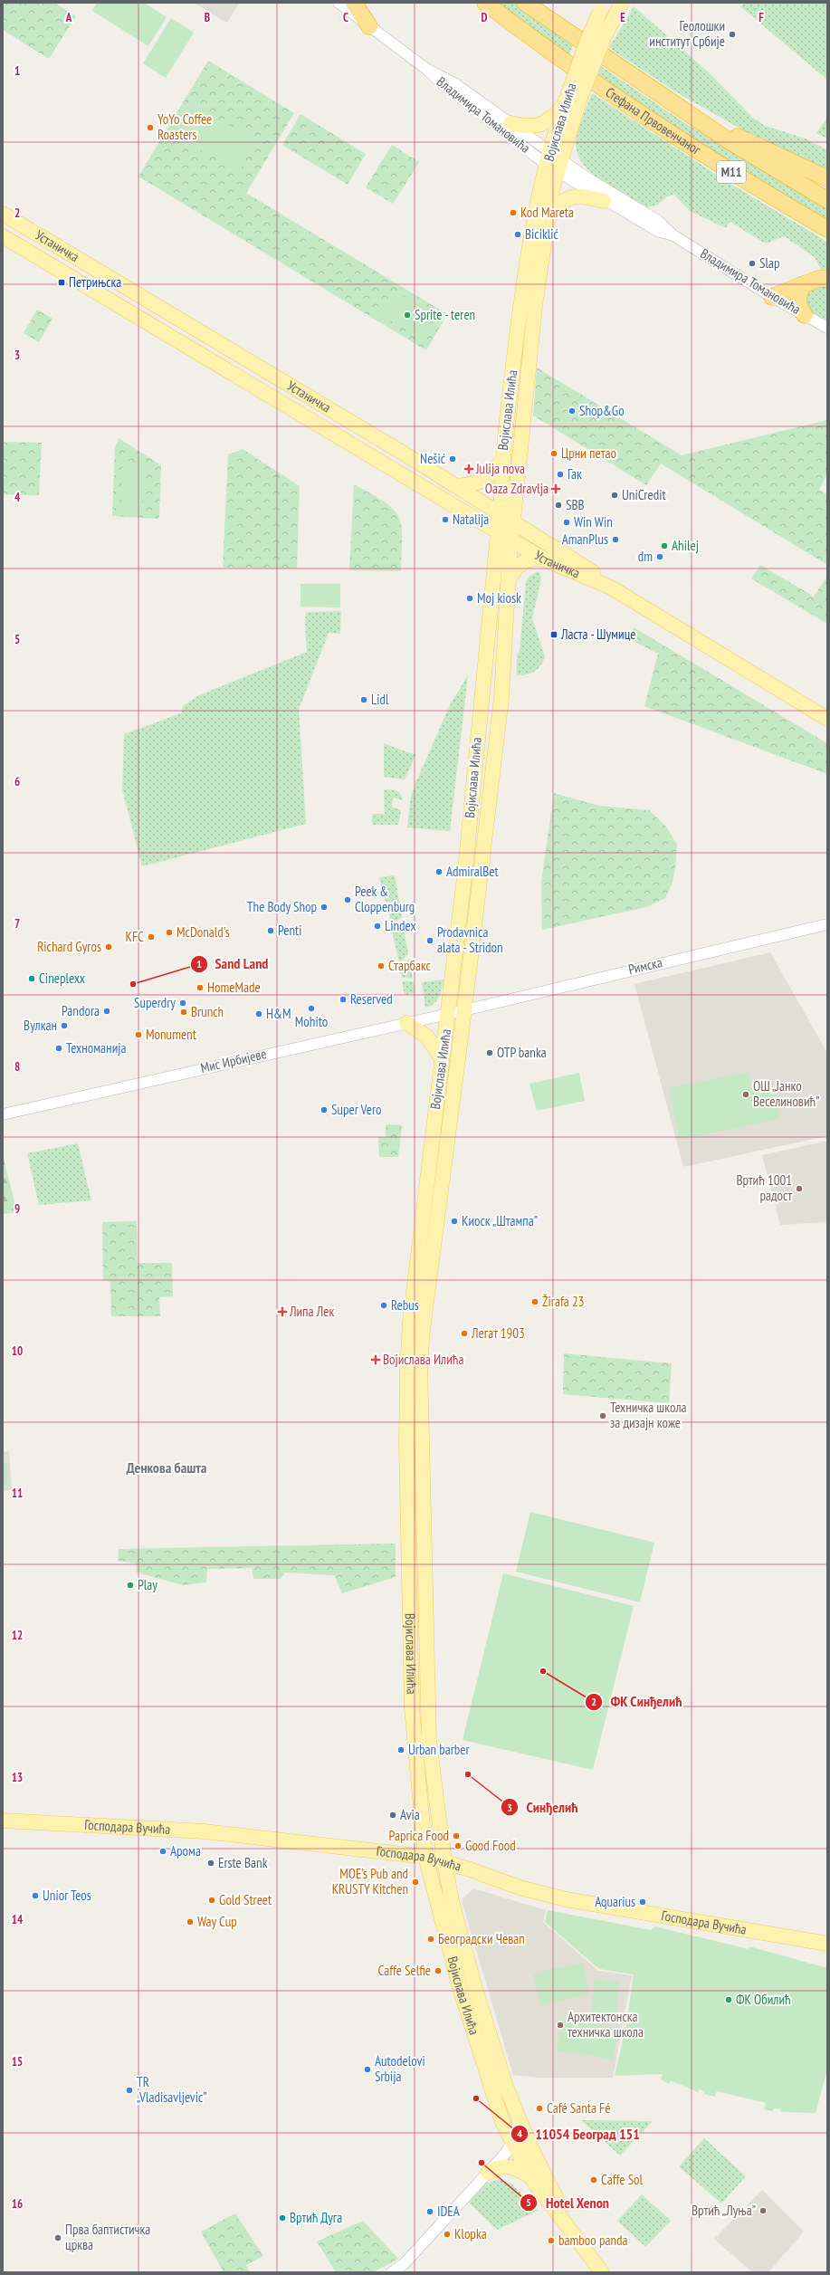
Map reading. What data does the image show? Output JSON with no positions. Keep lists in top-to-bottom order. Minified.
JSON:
{"streets":{"highway":["Стефана Првовенчаног","M11"],"main road":["Војислава Илића","Устаничка","Господара Вучића"],"street":["Владимира Томановића","Римска","Мис Ирбијеве"]},"crossings":[["Владимира Томановића","Војислава Илића"],["Војислава Илића","Устаничка"],["Војислава Илића","Римска"],["Војислава Илића","Мис Ирбијеве"],["Војислава Илића","Господара Вучића"],["Римска","Мис Ирбијеве"]],"districts":["Денкова башта"],"places":{"other":["Геолошки институт Србије","YoYo Coffee Roasters","Kod Mareta","Biciklić","Slap","Sprite - teren","Shop&Go","Црни петао","Nešić","Гак","UniCredit","SBB","Natalija","Win Win","AmanPlus","Ahilej","dm","Moj kiosk","Lidl","AdmiralBet","Peek & Cloppenburg","The Body Shop","Lindex","Penti","McDonald's","KFC","Prodavnica alata - Stridon","Richard Gyros","Старбакс","Cineplexx","Sand Land","HomeMade","Reserved","Superdry","Mohito","Pandora","Brunch","H&M","Вулкан","Monument","Техноманија","OTP banka","ОШ „Јанко Веселиновић”","Super Vero","Вртић 1001 радост","Киоск „Штампа”","Žirafa 23","Rebus","Легат 1903","Техничка школа за дизајн коже","Play","ФК Синђелић","Urban barber","Синђелић","Avia","Paprica Food","Good Food","Арома","Erste Bank","MOE’s Pub and KRUSTY Kitchen","Unior Teos","Gold Street","Aquarius","Way Cup","Београдски Чевап","Caffe Selfie","ФК Обилић","Архитектонска техничка школа","Autodelovi Srbija","TR „Vladisavljevic”","11054 Београд 151","Café Santa Fé","Hotel Xenon","Caffe Sol","Вртић „Луња”","IDEA","Вртић Дуга","Klopka","Прва баптистичка црква","bamboo panda"],"transit":["Петрињска","Ласта - Шумице"],"health":["Julija nova","Oaza Zdravlja","Липа Лек","Војислава Илића"]},"grid":{"columns":["A","B","C","D","E","F"],"rows":["1","2","3","4","5","6","7","8","9","10","11","12","13","14","15","16"]}}
